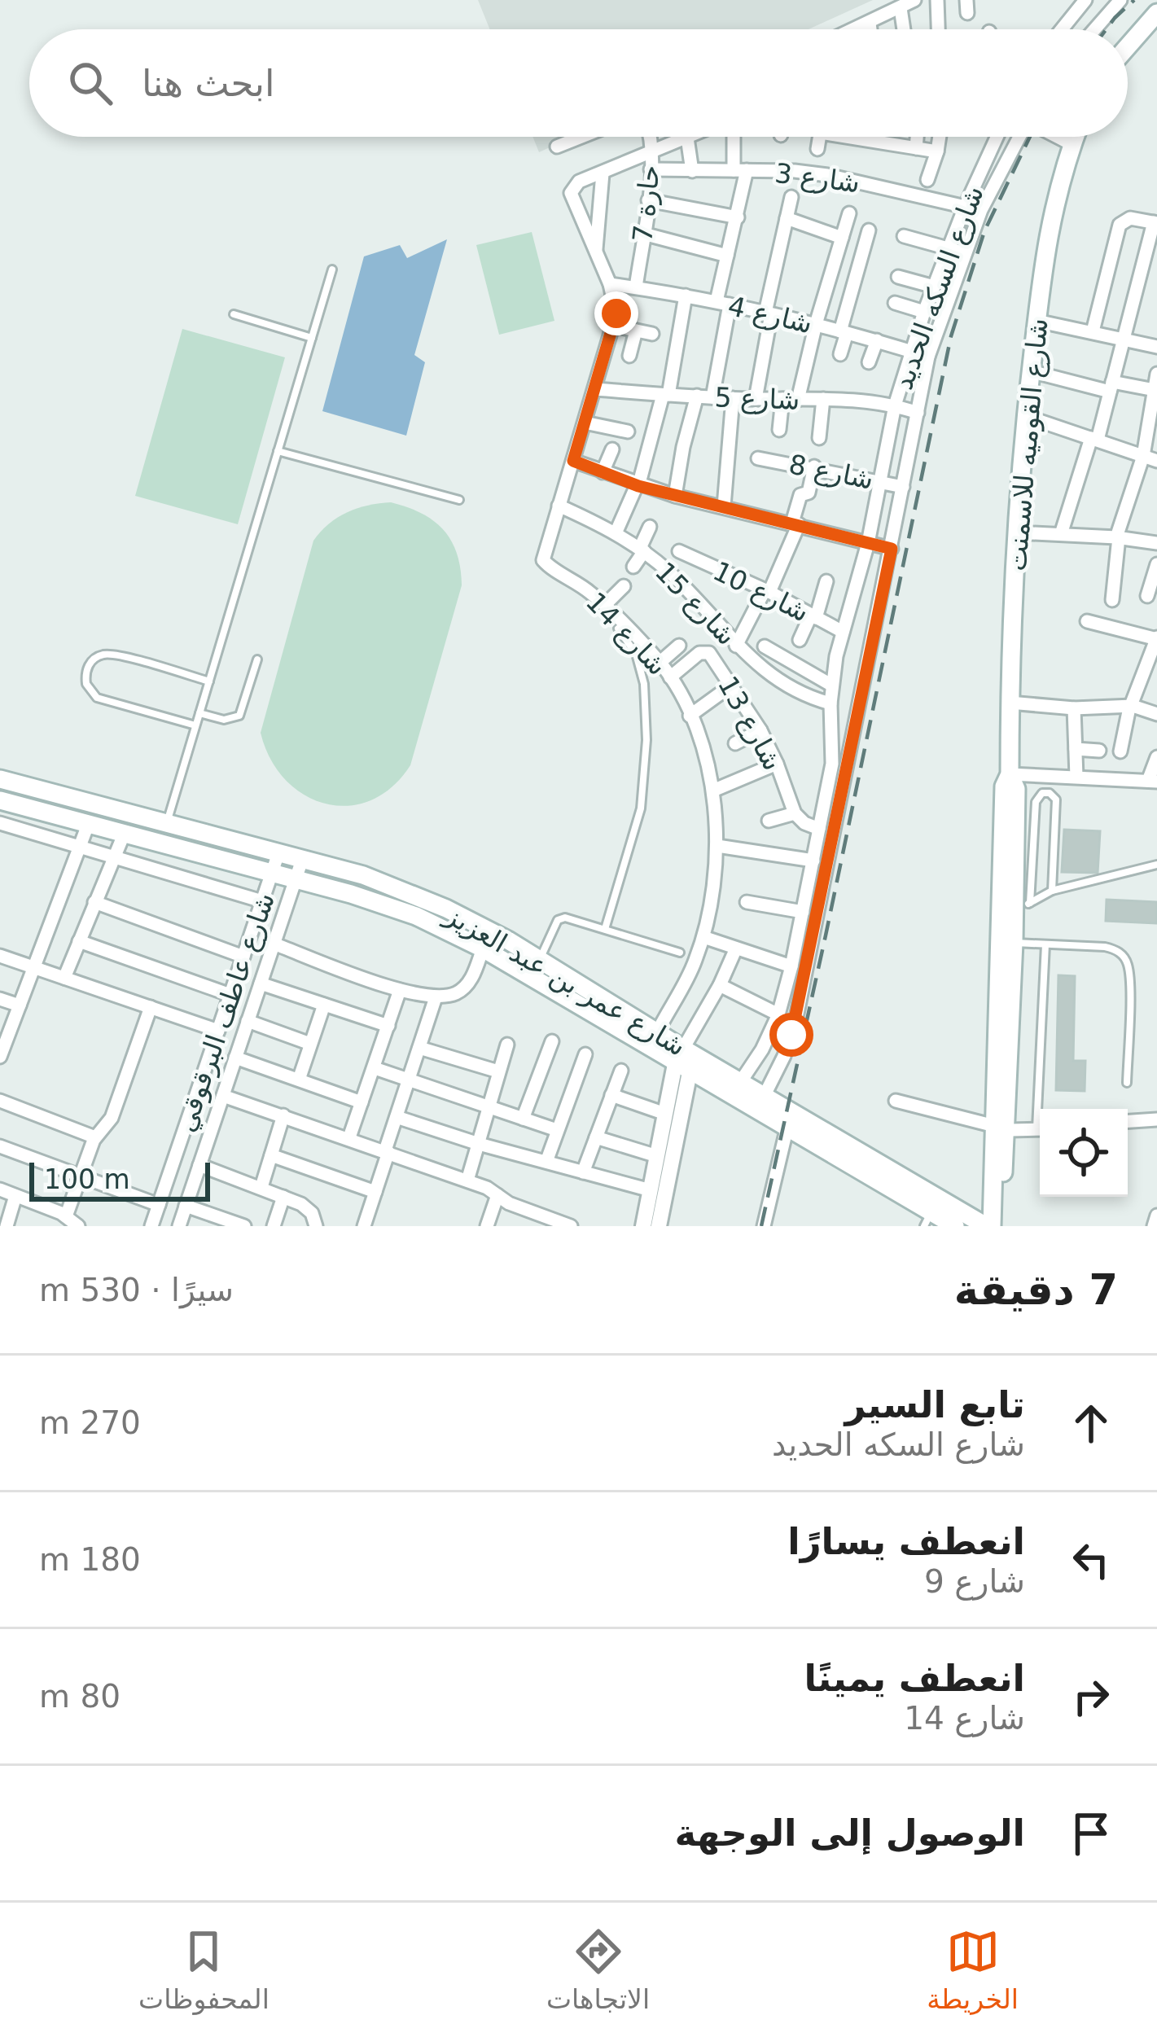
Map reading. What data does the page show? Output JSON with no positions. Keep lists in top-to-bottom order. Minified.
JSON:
{"streets":{"main road":["شارع القوميه للاسمنت","شارع عمر بن عبد العزيز"],"street":["شارع 3","حارة 7","شارع السكه الحديد","شارع 4","شارع 5","شارع 8","شارع 10","شارع 15","شارع 14","شارع 13","شارع عاطف البرقوقي"]},"crossings":[["شارع 3","حارة 7"],["شارع 3","شارع السكه الحديد"],["حارة 7","شارع 4"],["شارع السكه الحديد","شارع 4"],["شارع السكه الحديد","شارع 5"],["شارع السكه الحديد","شارع 8"],["شارع السكه الحديد","شارع 10"],["شارع السكه الحديد","شارع 15"],["شارع السكه الحديد","شارع عمر بن عبد العزيز"],["شارع 4","شارع 14"],["شارع 5","شارع 14"],["شارع القوميه للاسمنت","شارع عمر بن عبد العزيز"],["شارع 15","شارع 14"],["شارع 14","شارع 13"],["شارع 14","شارع عمر بن عبد العزيز"],["شارع عمر بن عبد العزيز","شارع عاطف البرقوقي"]],"scale_bar":"100 m","page":{"search":"ابحث هنا","scale":"100 m","heading":["7 دقيقة","سيرًا · 530 m"],"list":[["تابع السير","شارع السكه الحديد","270 m"],["انعطف يسارًا","شارع 9","180 m"],["انعطف يمينًا","شارع 14","80 m"],"الوصول إلى الوجهة"],"nav":["الخريطة","الاتجاهات","المحفوظات"]}}
